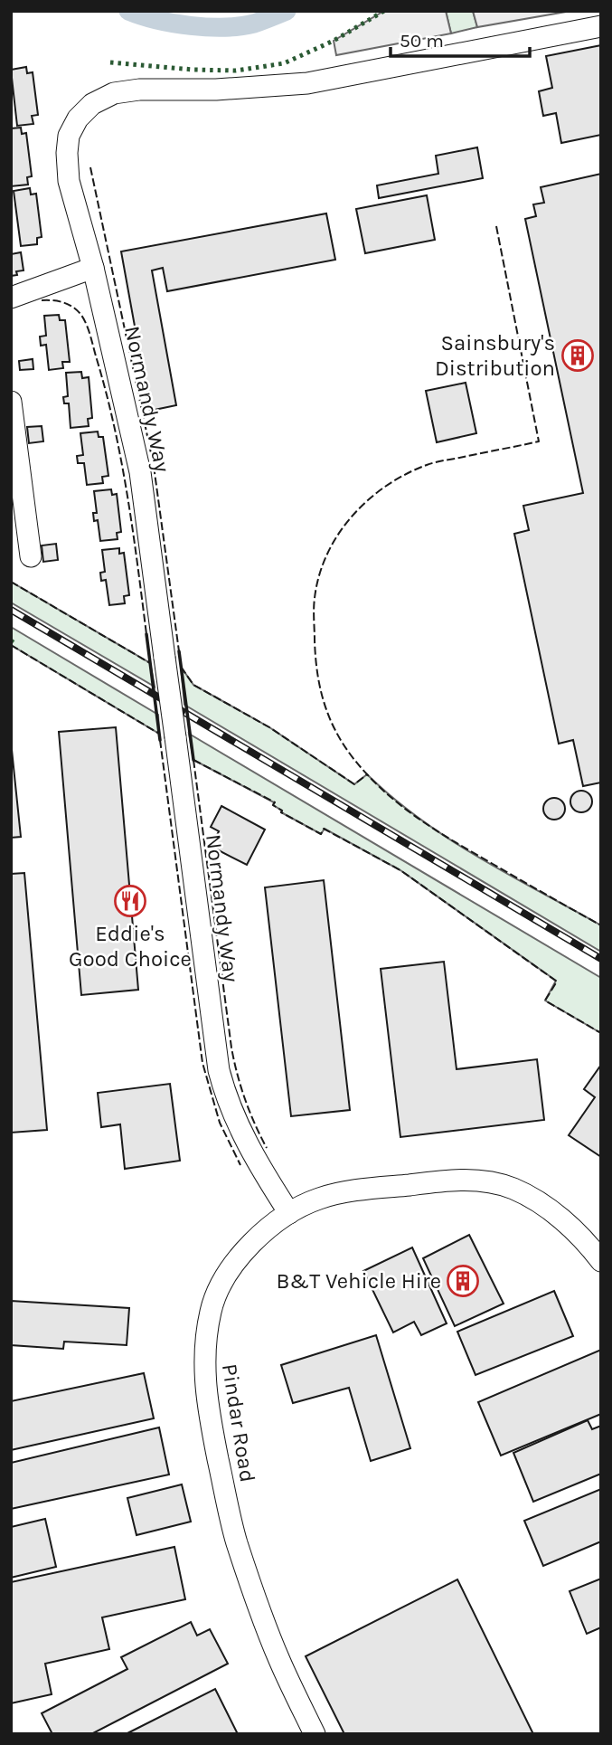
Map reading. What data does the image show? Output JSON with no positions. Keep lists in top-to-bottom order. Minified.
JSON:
{"streets":{"street":["Normandy Way","Pindar Road"]},"crossings":[["Normandy Way","Pindar Road"]],"places":{"building":["Sainsbury's Distribution","B&T Vehicle Hire"],"restaurant":["Eddie's Good Choice"]},"scale_bar":"50 m"}
